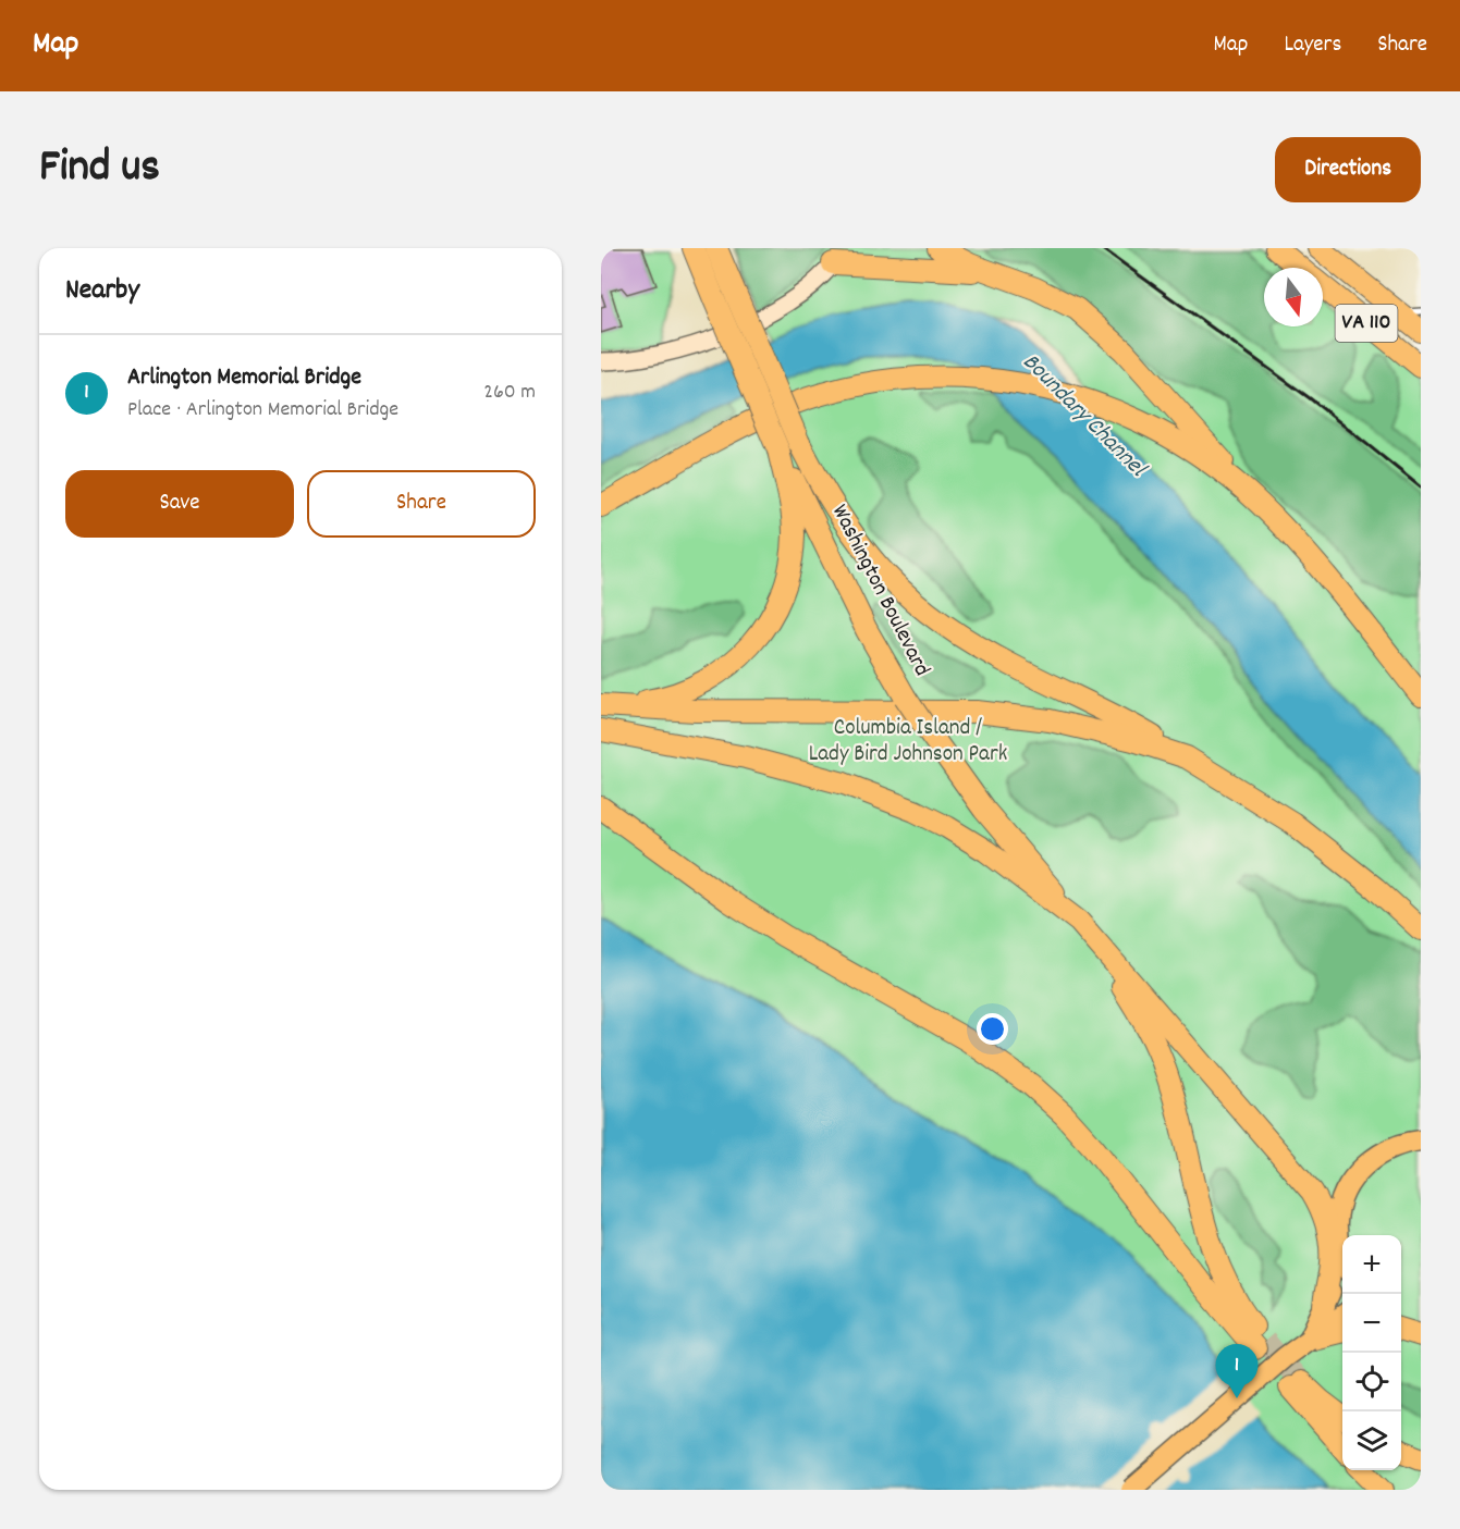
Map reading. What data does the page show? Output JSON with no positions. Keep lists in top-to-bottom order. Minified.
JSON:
{"streets":{"highway":["VA 110","Washington Boulevard"]},"water":["Boundary Channel"],"parks":["Columbia Island / Lady Bird Johnson Park"],"north":"bottom","page":{"header":"Map","nav":["Map","Layers","Share"],"title":"Find us","buttons":["Directions",["Save","Share"]],"heading":"Nearby","list":[{"mark":"1","name":"Arlington Memorial Bridge","note":"Place · Arlington Memorial Bridge","value":"260 m"}],"map_buttons":["+","−"],"pins":"1"}}
